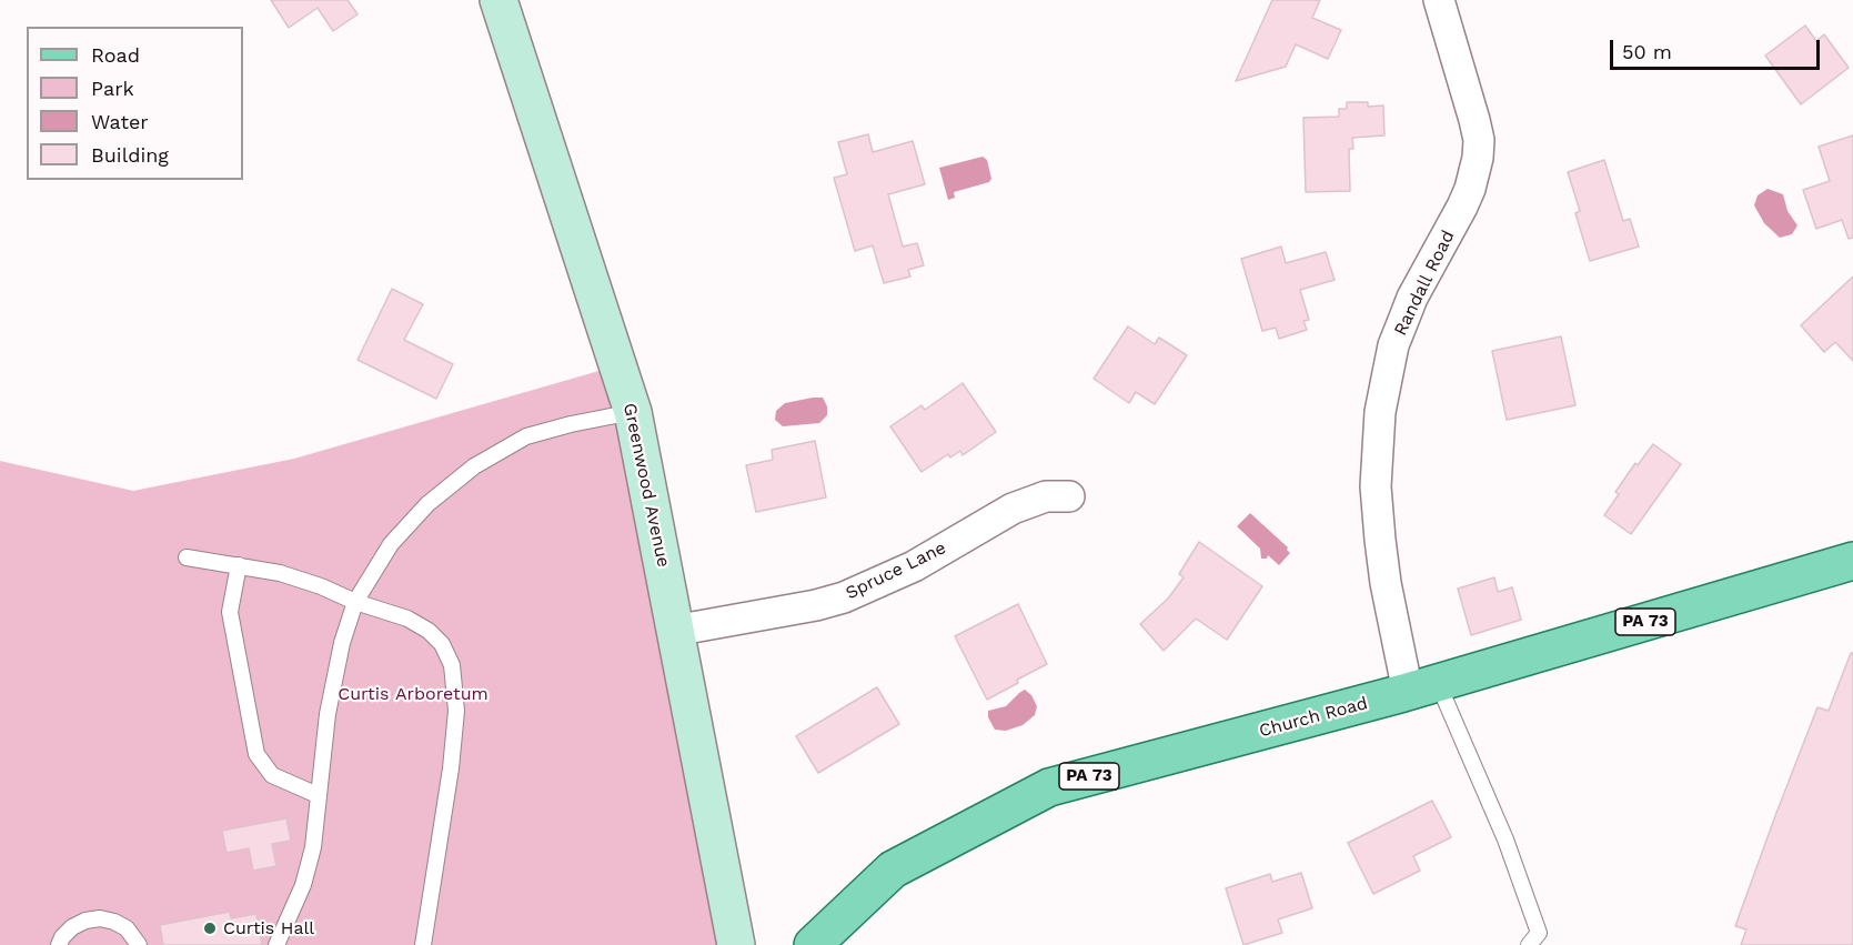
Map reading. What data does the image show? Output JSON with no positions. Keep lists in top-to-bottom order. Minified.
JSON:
{"streets":{"main road":["Greenwood Avenue","PA 73","Church Road"],"street":["Randall Road","Spruce Lane"]},"crossings":[["Randall Road","Church Road"],["Greenwood Avenue","Spruce Lane"]],"parks":["Curtis Arboretum"],"places":["Curtis Hall"],"legend":["Road","Park","Water","Building"],"scale_bar":"50 m"}
